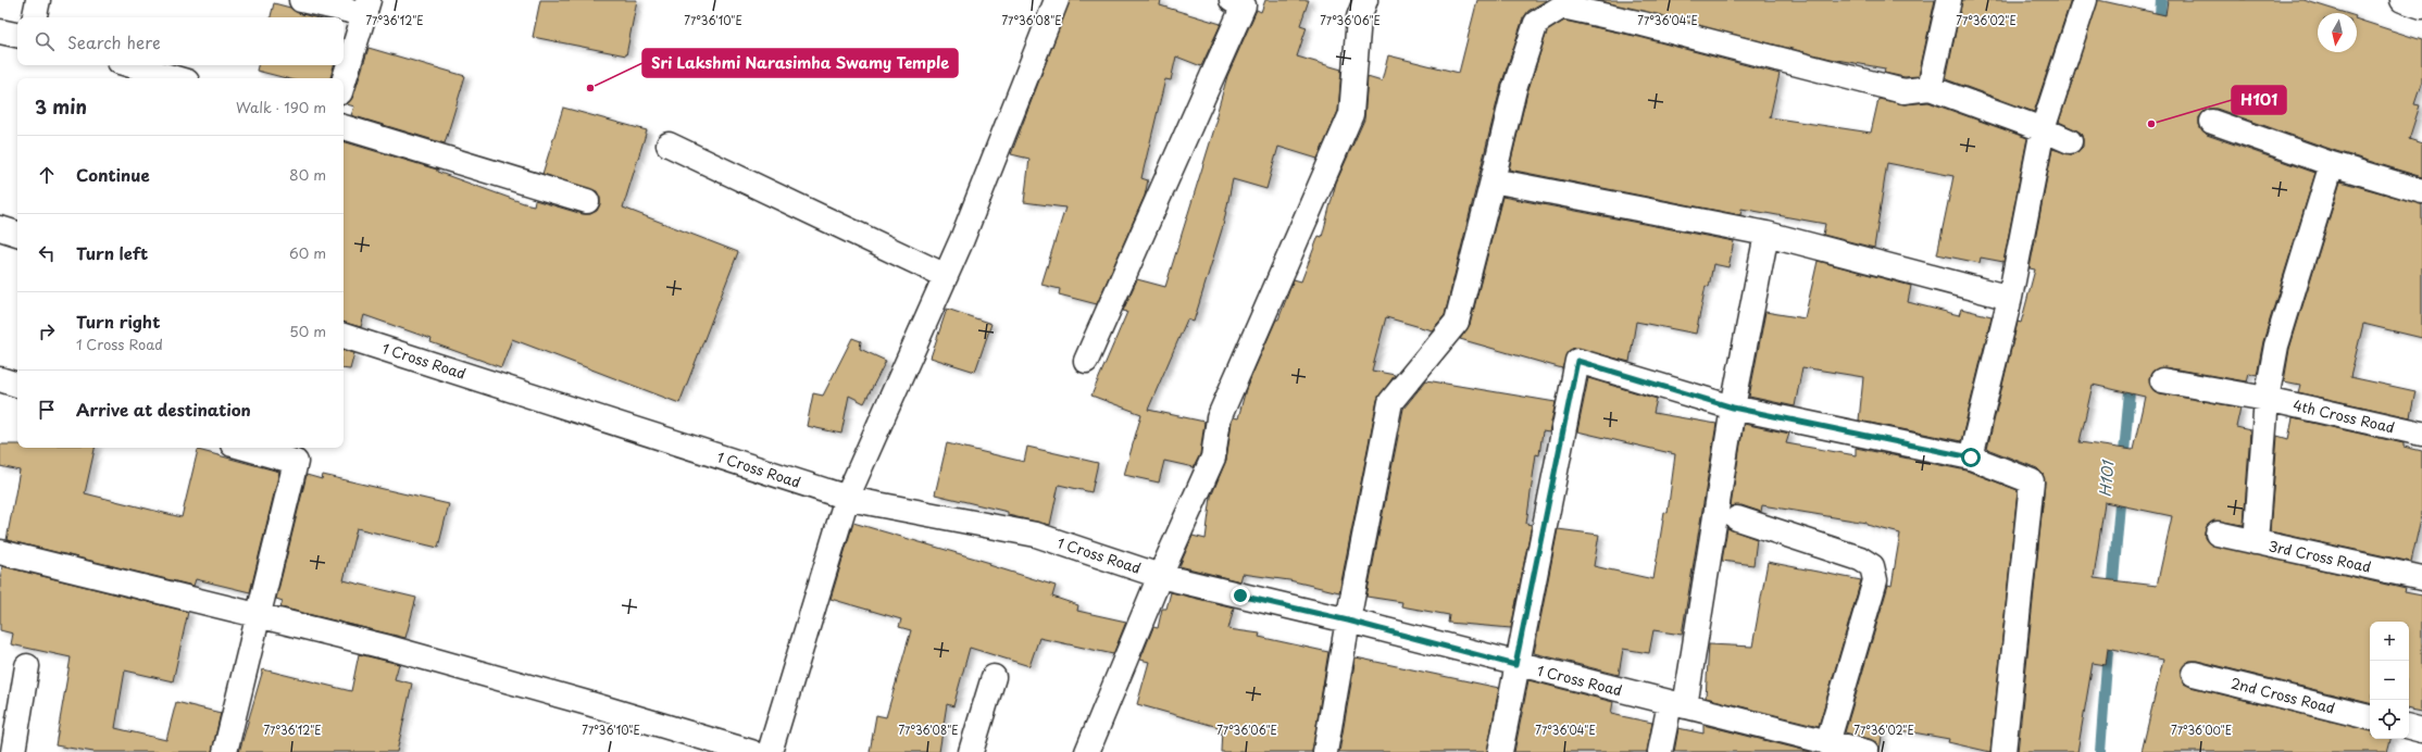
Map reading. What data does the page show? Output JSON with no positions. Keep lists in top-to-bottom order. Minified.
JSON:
{"streets":{"street":["1 Cross Road","4th Cross Road","3rd Cross Road","2nd Cross Road"]},"water":["H101"],"places":["Sri Lakshmi Narasimha Swamy Temple","H101"],"north":"bottom","page":{"search":"Search here","heading":["3 min","Walk · 190 m"],"list":[["Continue","80 m"],["Turn left","60 m"],["Turn right","1 Cross Road","50 m"],"Arrive at destination"],"map_buttons":["+","−"]},"coordinates":["77°36'12\"E","77°36'10\"E","77°36'08\"E","77°36'06\"E","77°36'04\"E","77°36'02\"E","77°36'00\"E"]}
